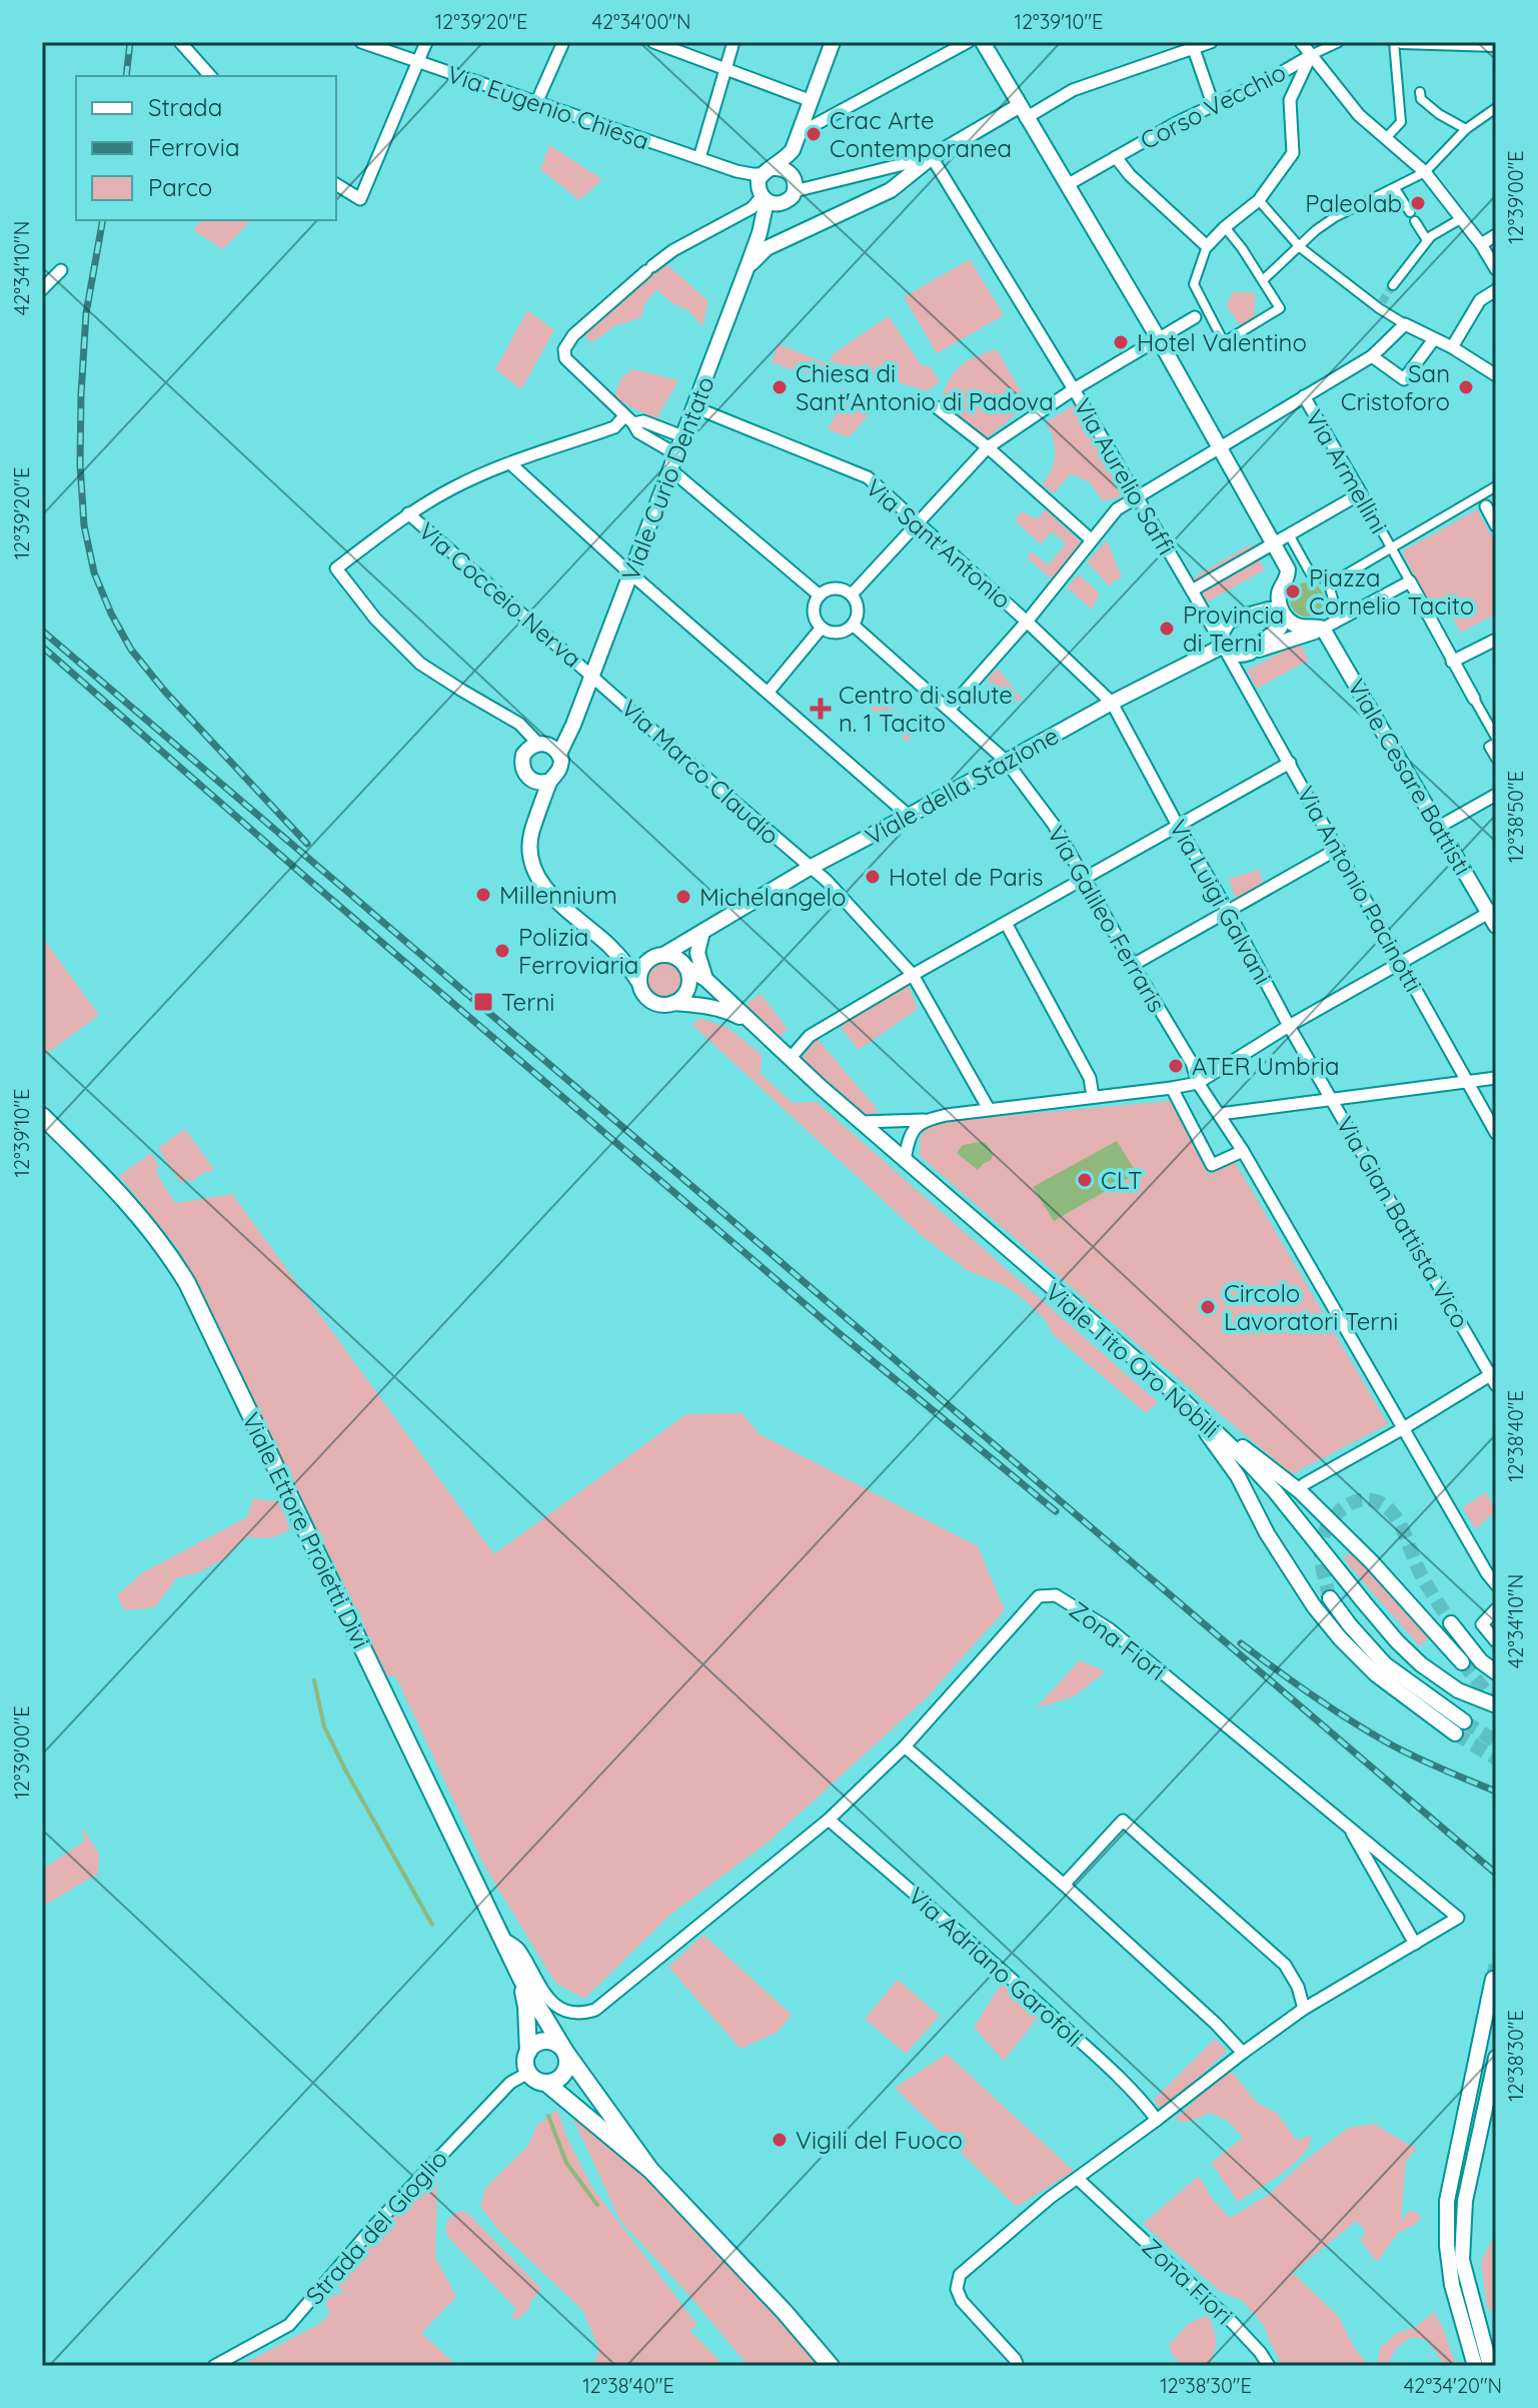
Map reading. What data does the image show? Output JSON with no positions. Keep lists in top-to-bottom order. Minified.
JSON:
{"streets":{"main road":["Viale Ettore Proietti Divi"],"street":["Corso Vecchio","Via Eugenio Chiesa","Via Armellini","Via Aurelio Saffi","Viale Curio Dentato","Via Sant'Antonio","Via Cocceio Nerva","Via Marco Claudio","Viale Cesare Battisti","Viale della Stazione","Via Antonio Pacinotti","Via Luigi Galvani","Via Galileo Ferraris","Via Gian Battista Vico","Viale Tito Oro Nobili","Zona Fiori","Via Adriano Garofoli","Strada del Gioglio"]},"crossings":[["Via Eugenio Chiesa","Viale Curio Dentato"],["Viale Curio Dentato","Via Sant'Antonio"],["Viale Curio Dentato","Via Cocceio Nerva"],["Viale Curio Dentato","Via Marco Claudio"],["Via Sant'Antonio","Viale della Stazione"],["Via Sant'Antonio","Via Luigi Galvani"],["Via Cocceio Nerva","Via Marco Claudio"],["Via Marco Claudio","Viale della Stazione"],["Viale della Stazione","Via Antonio Pacinotti"],["Viale della Stazione","Via Luigi Galvani"],["Viale della Stazione","Via Galileo Ferraris"],["Viale della Stazione","Viale Tito Oro Nobili"],["Via Luigi Galvani","Via Gian Battista Vico"],["Viale Ettore Proietti Divi","Zona Fiori"],["Viale Ettore Proietti Divi","Strada del Gioglio"],["Zona Fiori","Via Adriano Garofoli"]],"places":{"other":["Crac Arte Contemporanea","Paleolab","Hotel Valentino","Chiesa di Sant'Antonio di Padova","San Cristoforo","Piazza Cornelio Tacito","Provincia di Terni","Hotel de Paris","Millennium","Michelangelo","Polizia Ferroviaria","ATER Umbria","CLT","Circolo Lavoratori Terni","Vigili del Fuoco"],"health":["Centro di salute n. 1 Tacito"],"transit":["Terni"]},"legend":["Strada","Ferrovia","Parco"],"coordinates":["12°39'20\"E","42°34'00\"N","12°39'10\"E","12°39'00\"E","42°34'10\"N","12°38'50\"E","12°38'40\"E","12°38'30\"E","42°34'20\"N"]}
